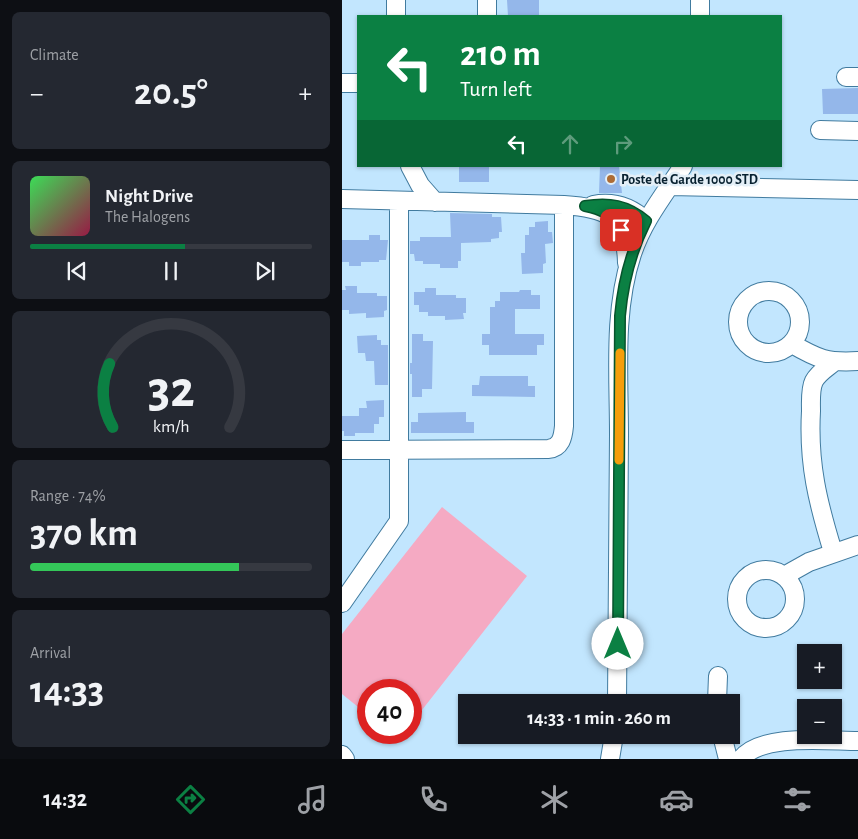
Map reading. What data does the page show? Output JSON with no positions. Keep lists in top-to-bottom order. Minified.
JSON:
{"places":["Poste de Garde 1000 STD"],"page":{"tile":["Climate",["Range · 74%","370 km"],["Arrival","14:33"]],"turn":["210 m","Turn left"],"heat":["−","20.5°","+"],"song":["Night Drive","The Halogens"],"map_buttons":["+","−"],"limit":"40","trip":"14:33 · 1 min · 260 m","tabs":"14:32","gauge":["32","km/h"]}}
